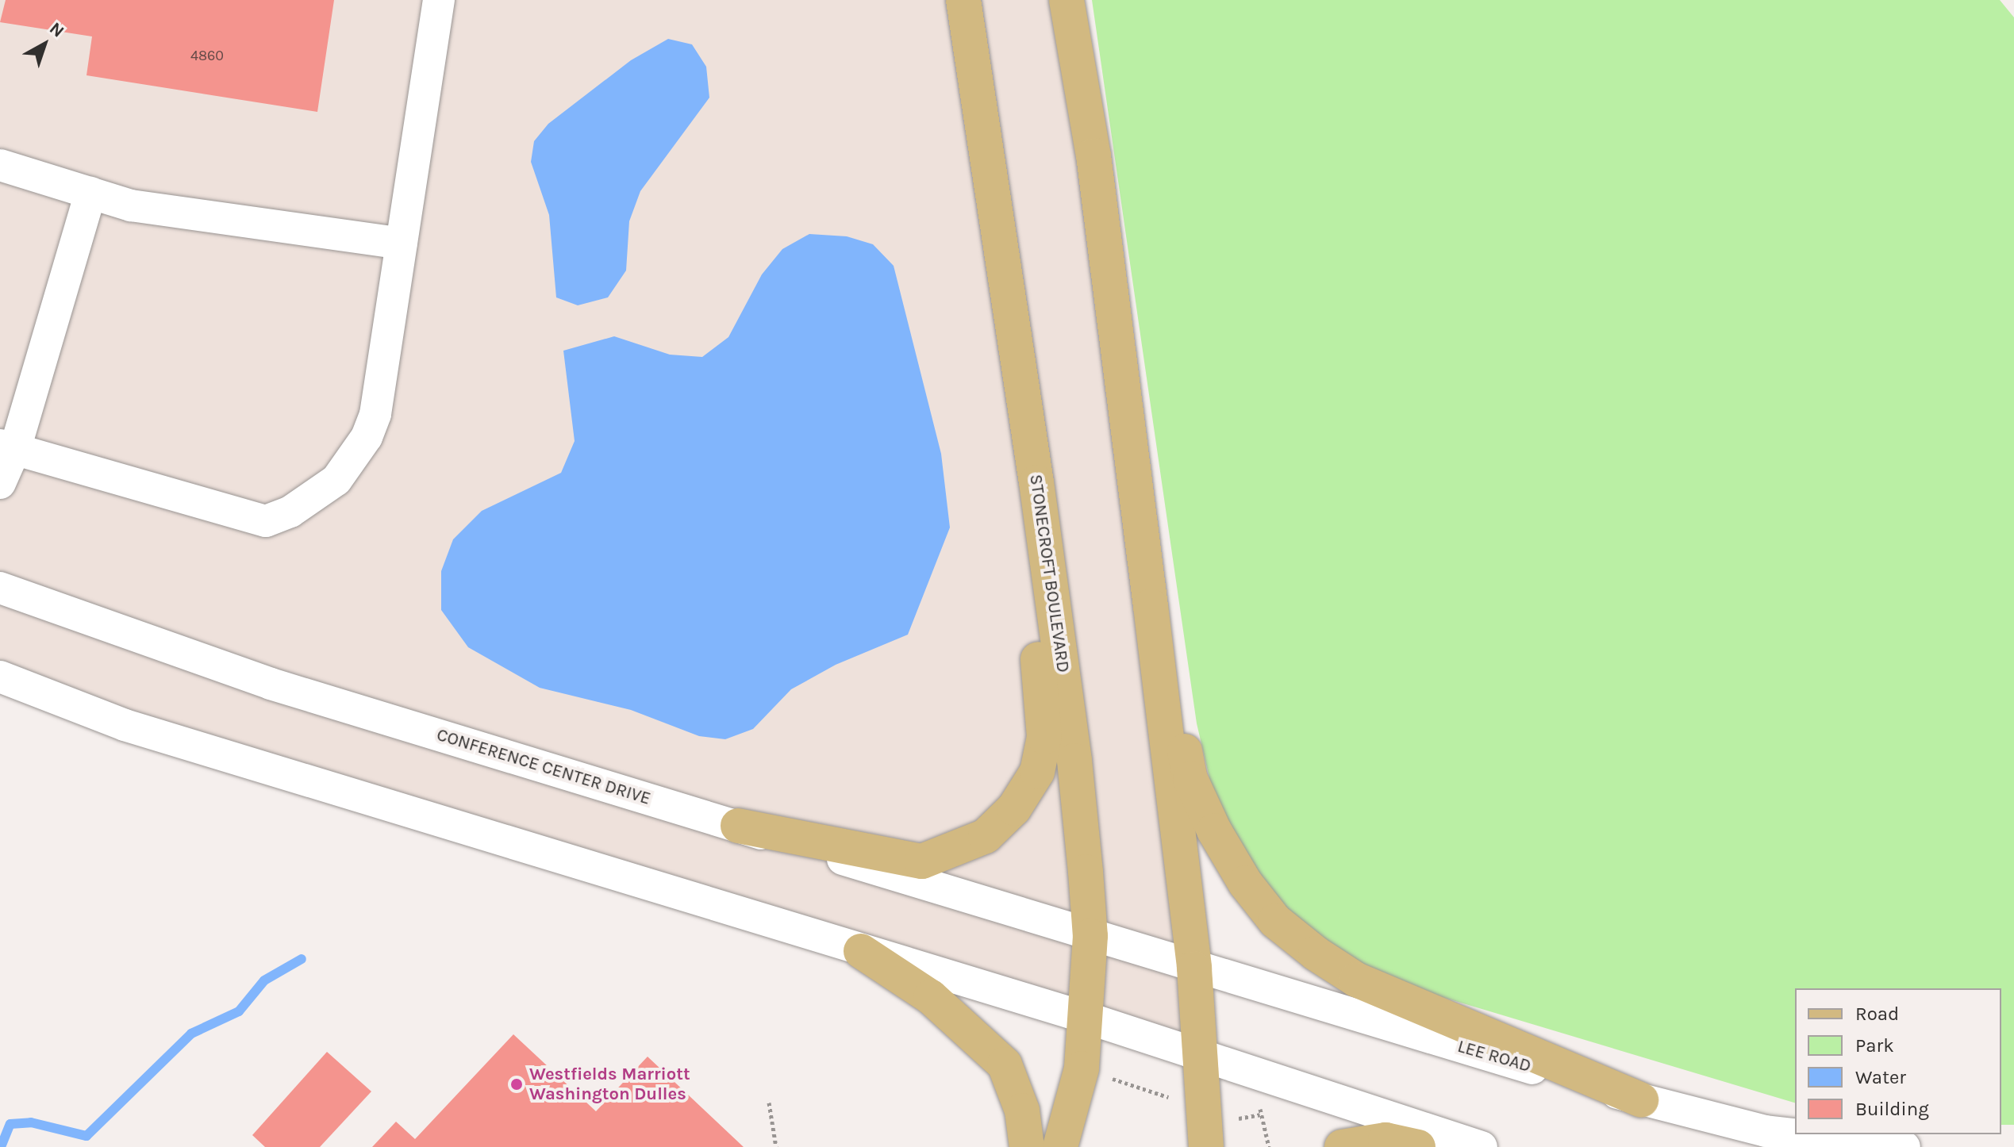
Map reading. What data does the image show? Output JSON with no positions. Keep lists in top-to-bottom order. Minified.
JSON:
{"streets":{"main road":["STONECROFT BOULEVARD"],"street":["CONFERENCE CENTER DRIVE","LEE ROAD"]},"crossings":[["STONECROFT BOULEVARD","CONFERENCE CENTER DRIVE"],["STONECROFT BOULEVARD","LEE ROAD"],["CONFERENCE CENTER DRIVE","LEE ROAD"]],"places":["Westfields Marriott Washington Dulles"],"house_numbers":["4860"],"legend":["Road","Park","Water","Building"],"north":"top right"}
